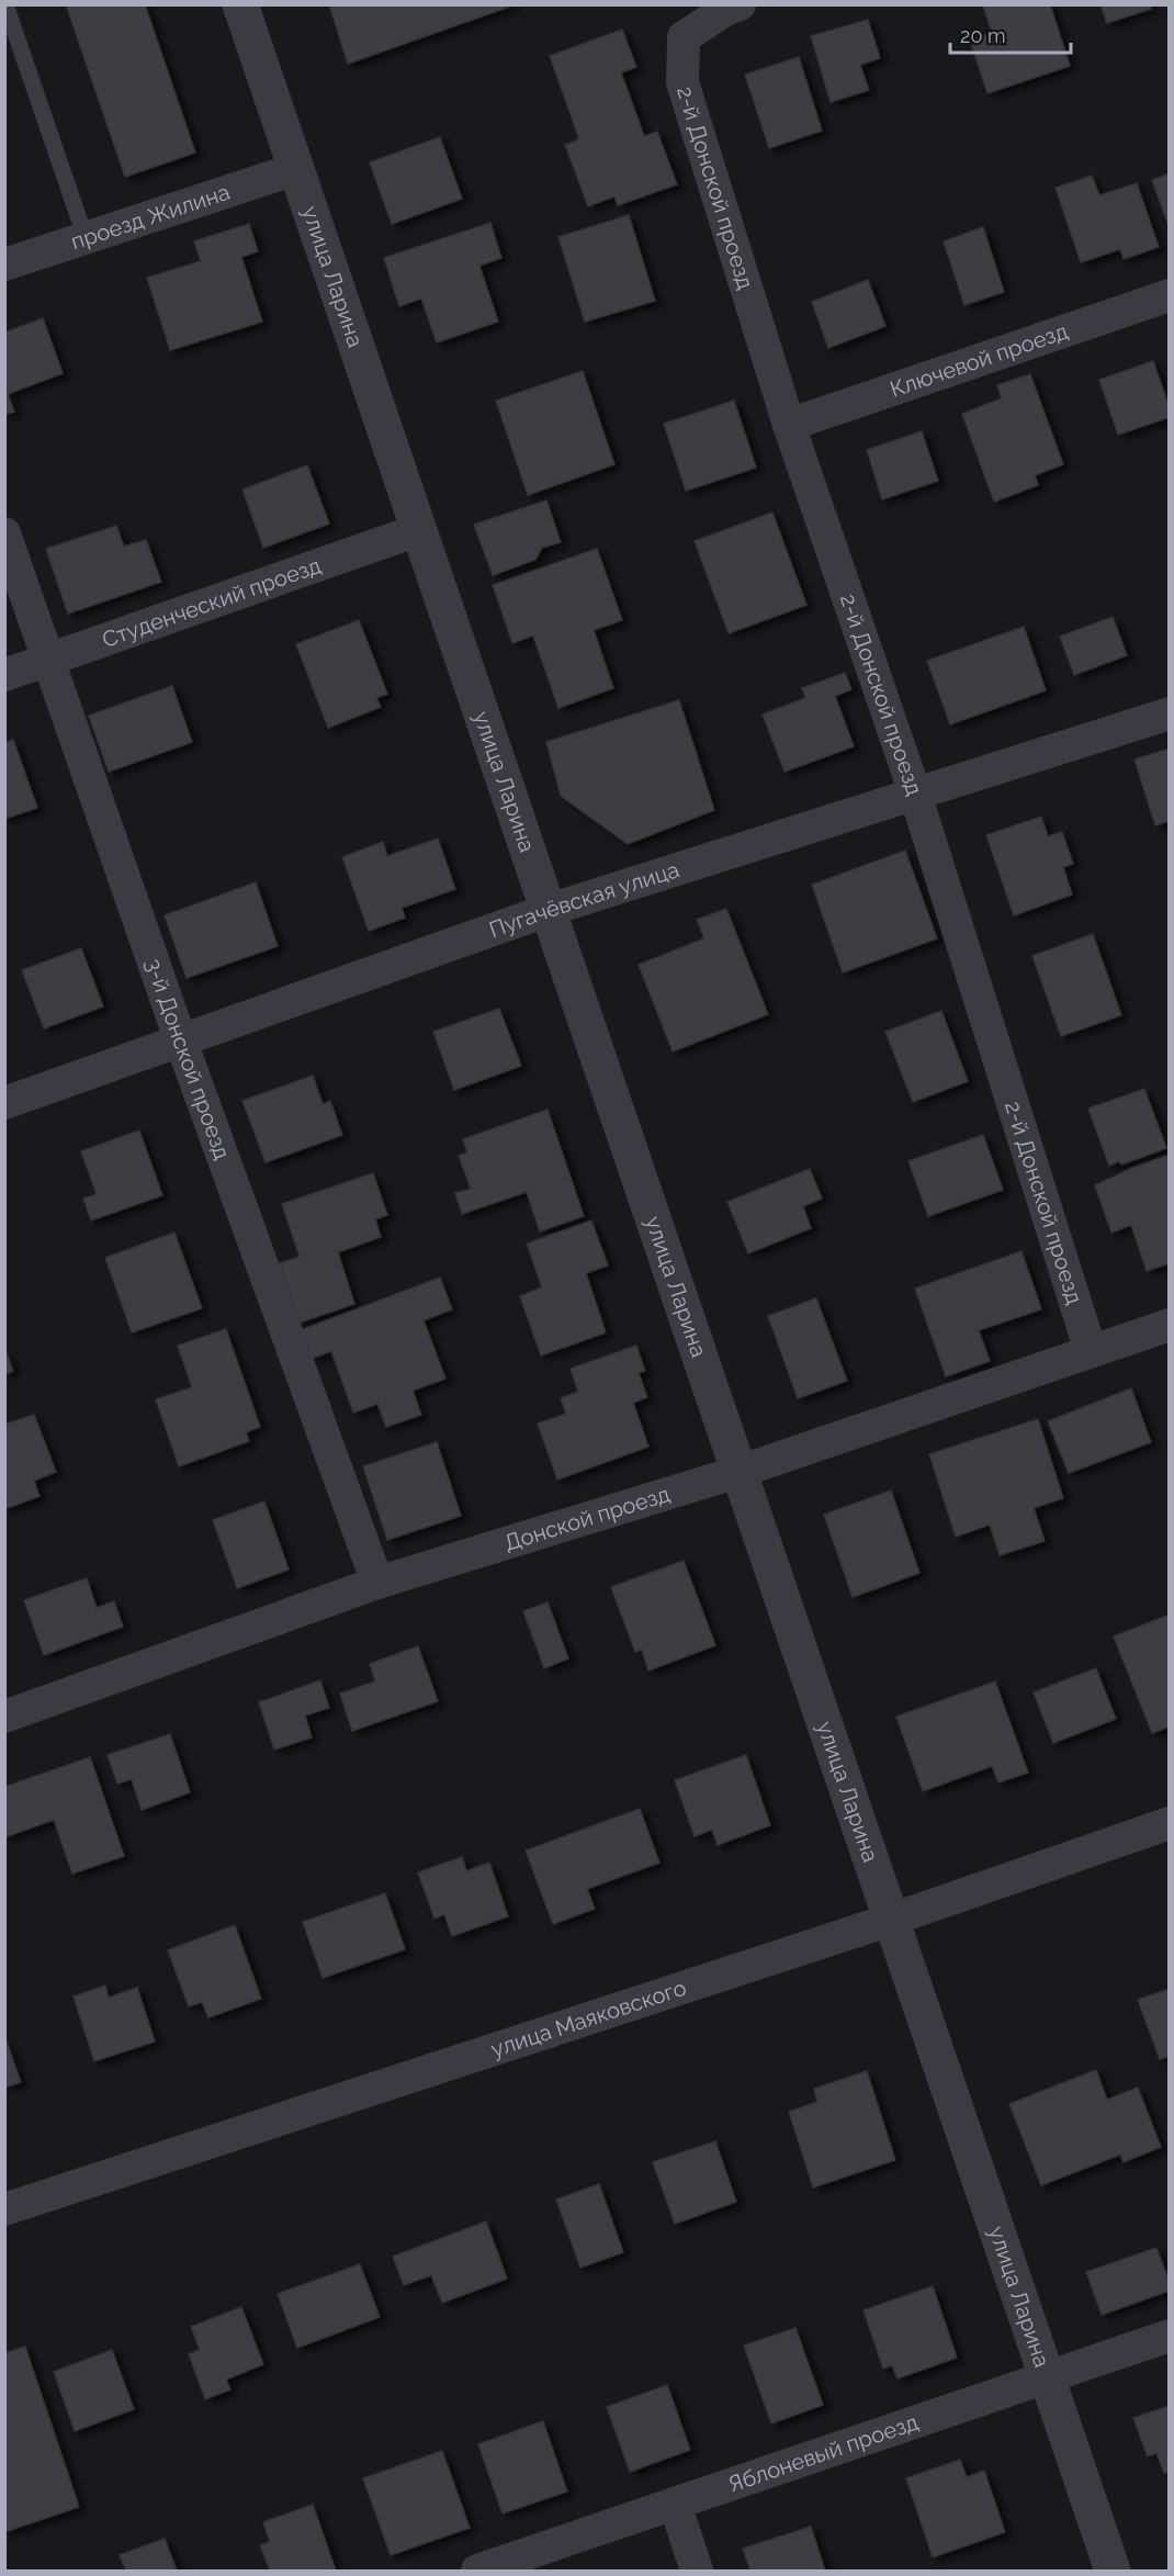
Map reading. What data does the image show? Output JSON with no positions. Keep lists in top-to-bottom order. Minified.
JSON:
{"streets":{"street":["2-й Донской проезд","проезд Жилина","улица Ларина","Ключевой проезд","Студенческий проезд","Пугачёвская улица","3-й Донской проезд","Донской проезд","улица Маяковского","Яблоневый проезд"]},"crossings":[["2-й Донской проезд","Ключевой проезд"],["2-й Донской проезд","Пугачёвская улица"],["2-й Донской проезд","Донской проезд"],["проезд Жилина","улица Ларина"],["улица Ларина","Студенческий проезд"],["улица Ларина","Пугачёвская улица"],["улица Ларина","Донской проезд"],["улица Ларина","улица Маяковского"],["улица Ларина","Яблоневый проезд"],["Студенческий проезд","3-й Донской проезд"],["Пугачёвская улица","3-й Донской проезд"],["3-й Донской проезд","Донской проезд"]],"scale_bar":"20 m"}
